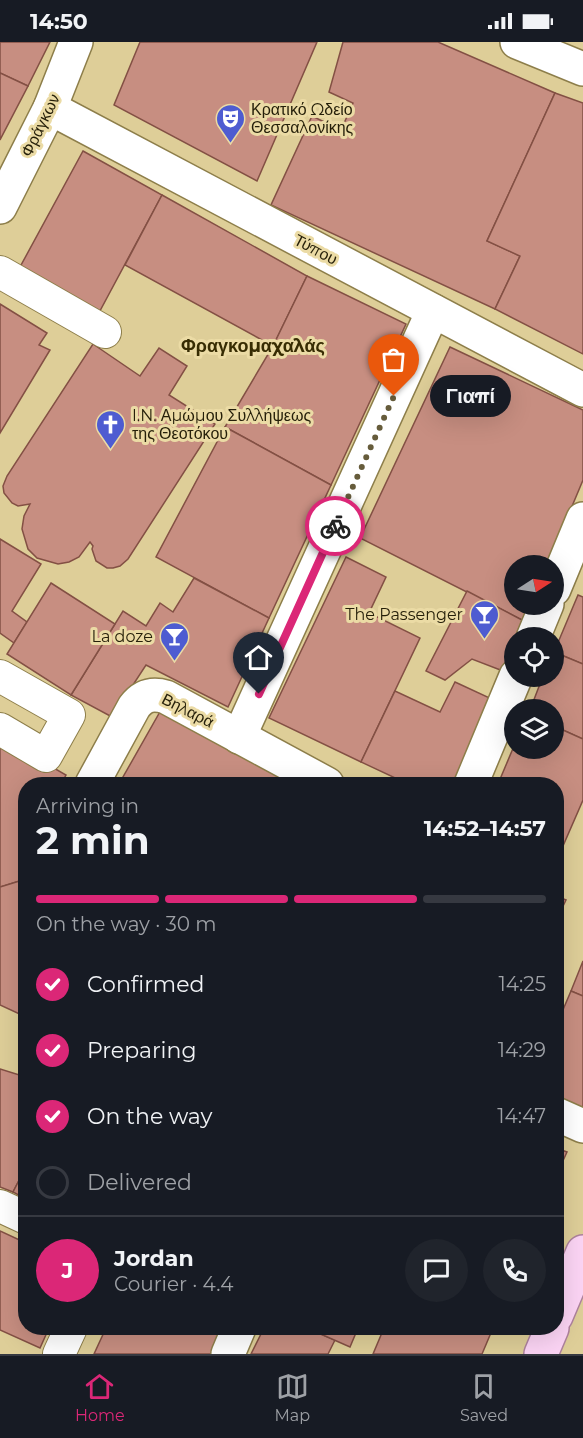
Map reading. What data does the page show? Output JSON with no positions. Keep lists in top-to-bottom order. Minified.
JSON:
{"streets":{"street":["Φράγκων","Τύπου","Βηλαρά"]},"crossings":[["Φράγκων","Τύπου"]],"districts":["Φραγκομαχαλάς"],"places":{"theatre":["Κρατικό Ωδείο Θεσσαλονίκης"],"other":["Γιαπί"],"church":["I.N. Αμώμου Συλλήψεως της Θεοτόκου"],"bar":["The Passenger","La doze"]},"north":"right","page":{"status":"14:50","bubble":"Γιαπί","heading":["2 min","Arriving in","14:52–14:57"],"panel":["Jordan","Courier · 4.4"],"bar":"On the way · 30 m","list":[["Confirmed","14:25"],["Preparing","14:29"],["On the way","14:47"],"Delivered"],"round":"J","tabs":["Home","Map","Saved"]}}
